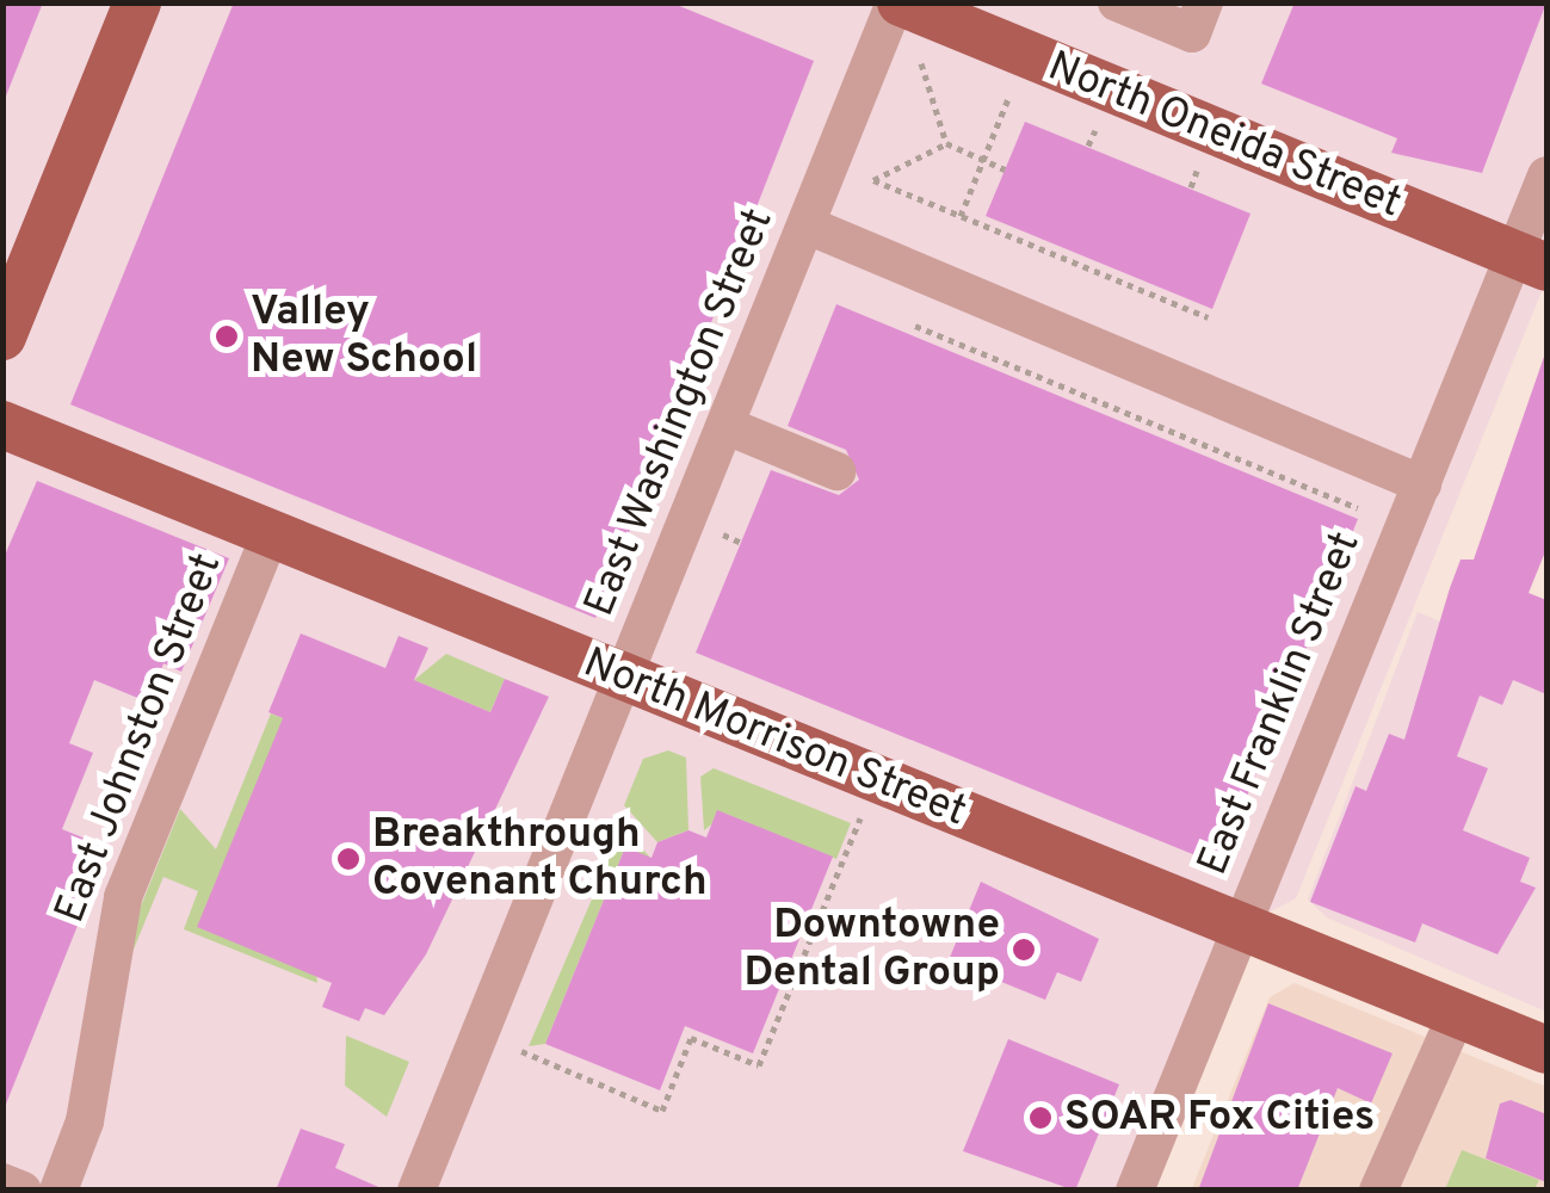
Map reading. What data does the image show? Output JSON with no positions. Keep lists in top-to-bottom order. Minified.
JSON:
{"streets":{"main road":["North Oneida Street","North Morrison Street"],"street":["East Washington Street","East Franklin Street","East Johnston Street"]},"crossings":[["North Oneida Street","East Washington Street"],["North Oneida Street","East Franklin Street"],["East Washington Street","North Morrison Street"],["East Franklin Street","North Morrison Street"],["East Johnston Street","North Morrison Street"]],"places":["Valley New School","Breakthrough Covenant Church","Downtowne Dental Group","SOAR Fox Cities"]}
